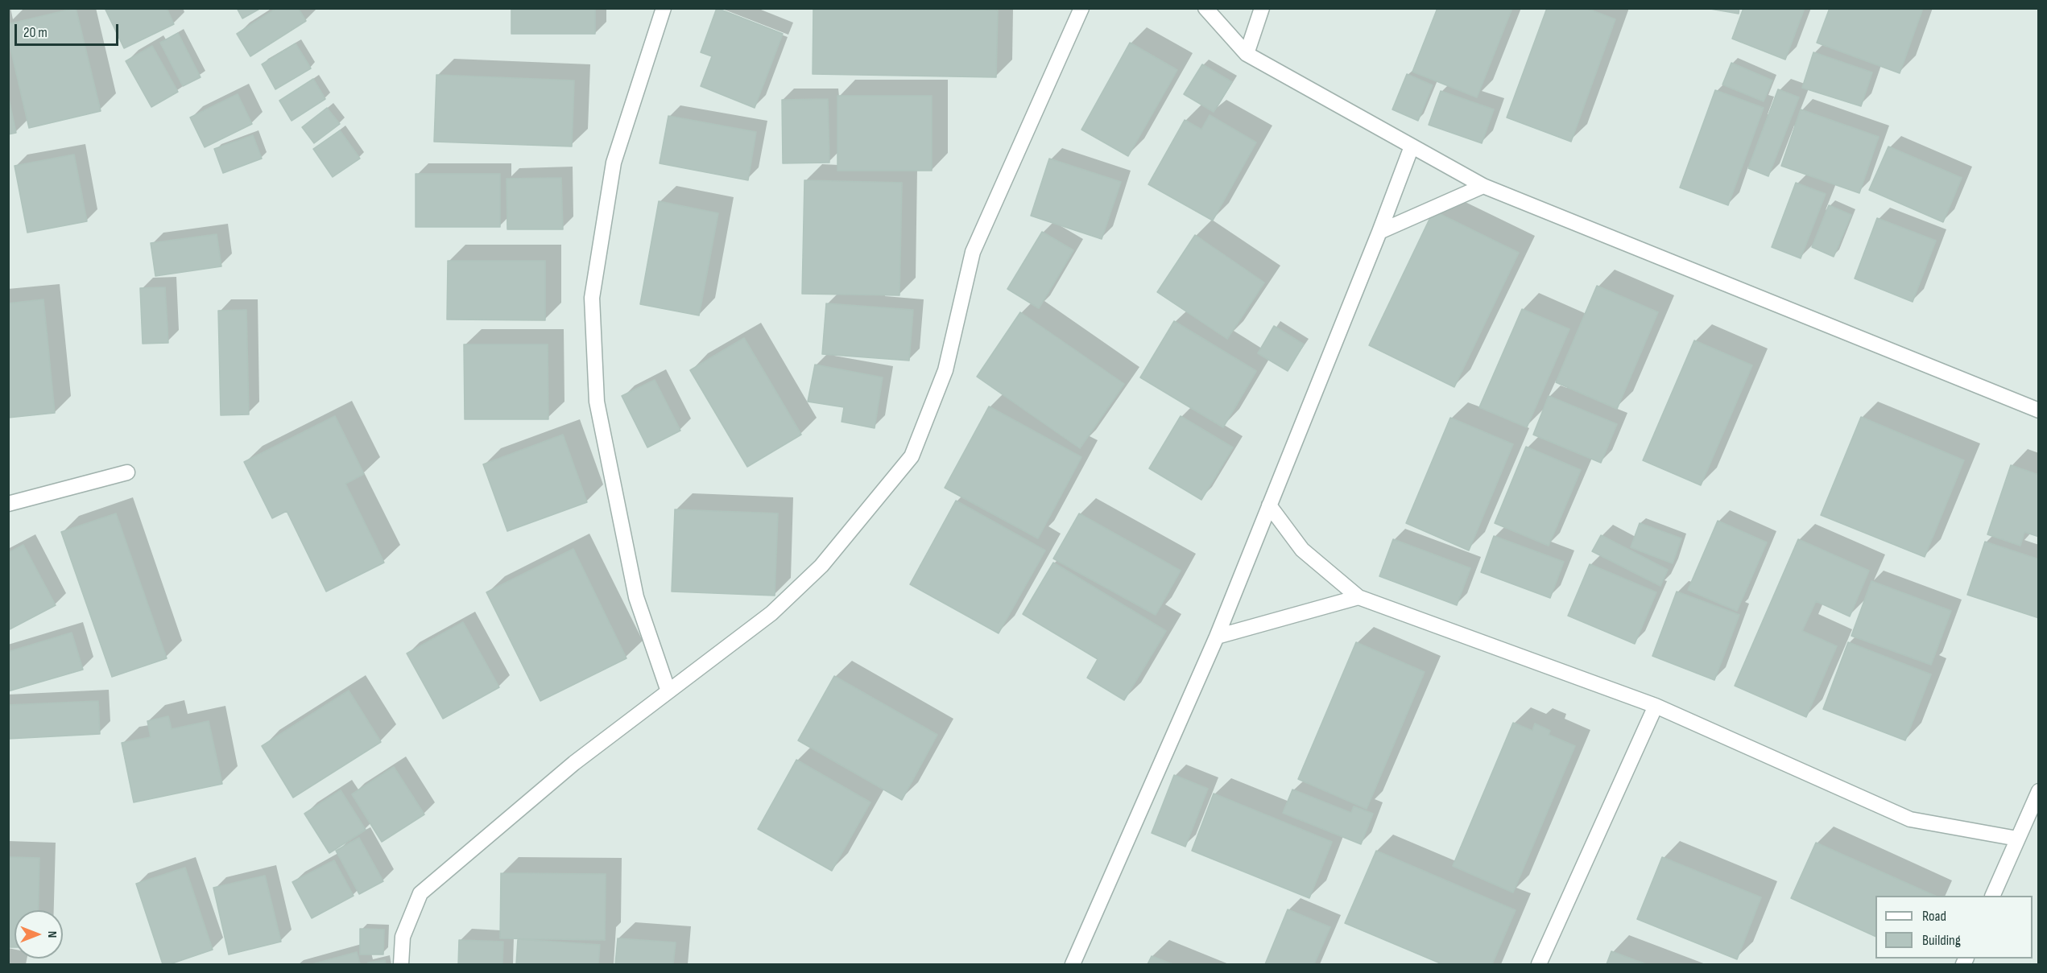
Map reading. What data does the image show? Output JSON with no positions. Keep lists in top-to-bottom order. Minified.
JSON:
{"legend":["Road","Building"],"scale_bar":"20 m","north":"right"}
